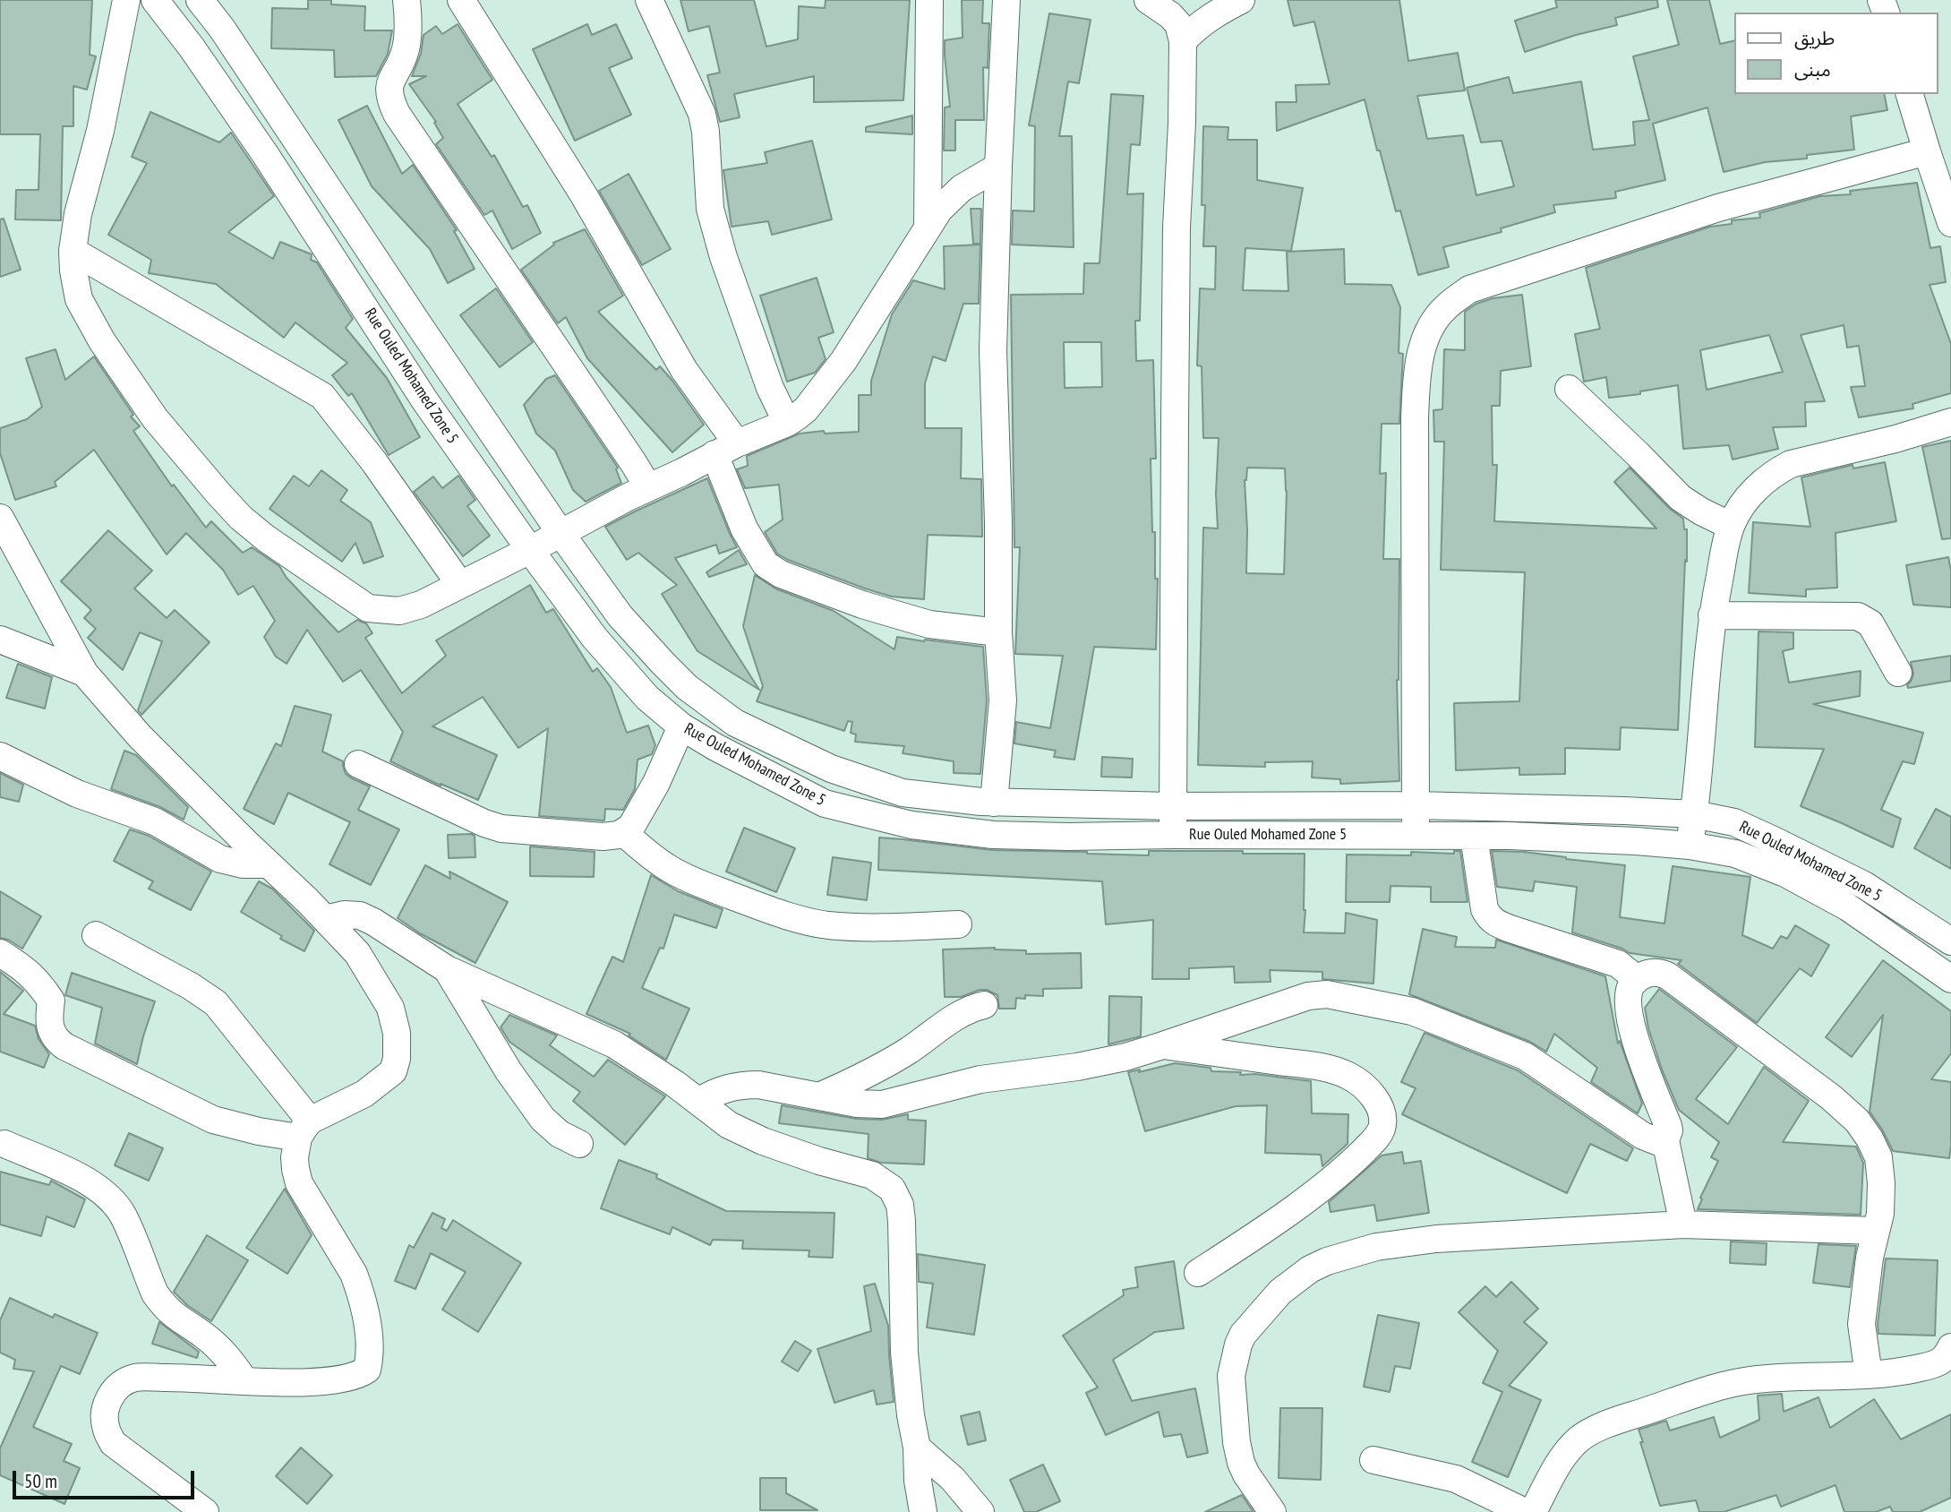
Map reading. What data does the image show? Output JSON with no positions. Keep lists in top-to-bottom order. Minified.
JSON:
{"streets":{"street":["Rue Ouled Mohamed Zone 5"]},"legend":["طريق","مبنى"],"scale_bar":"50 m"}
